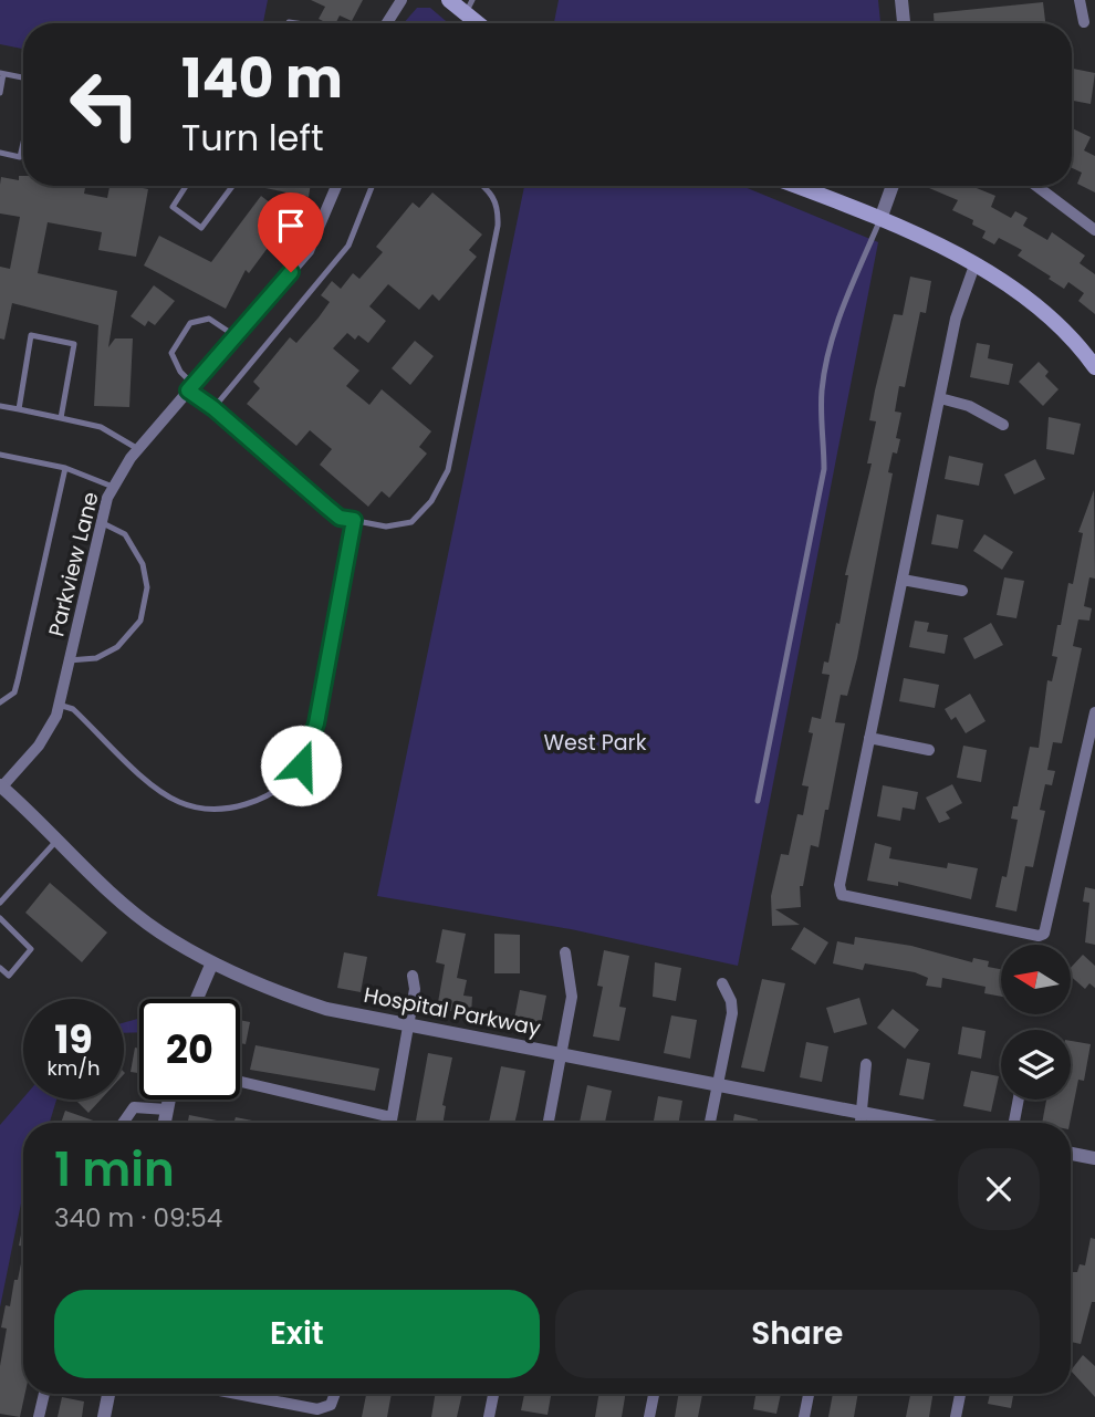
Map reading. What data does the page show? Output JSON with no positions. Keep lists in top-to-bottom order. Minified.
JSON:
{"streets":{"street":["Parkview Lane","Hospital Parkway"]},"crossings":[["Parkview Lane","Hospital Parkway"]],"parks":["West Park"],"north":"left","page":{"turn":["140 m","Turn left"],"speed":"19 km/h","limit":"20","heading":["1 min","340 m · 09:54"],"buttons":["Exit","Share"]}}
